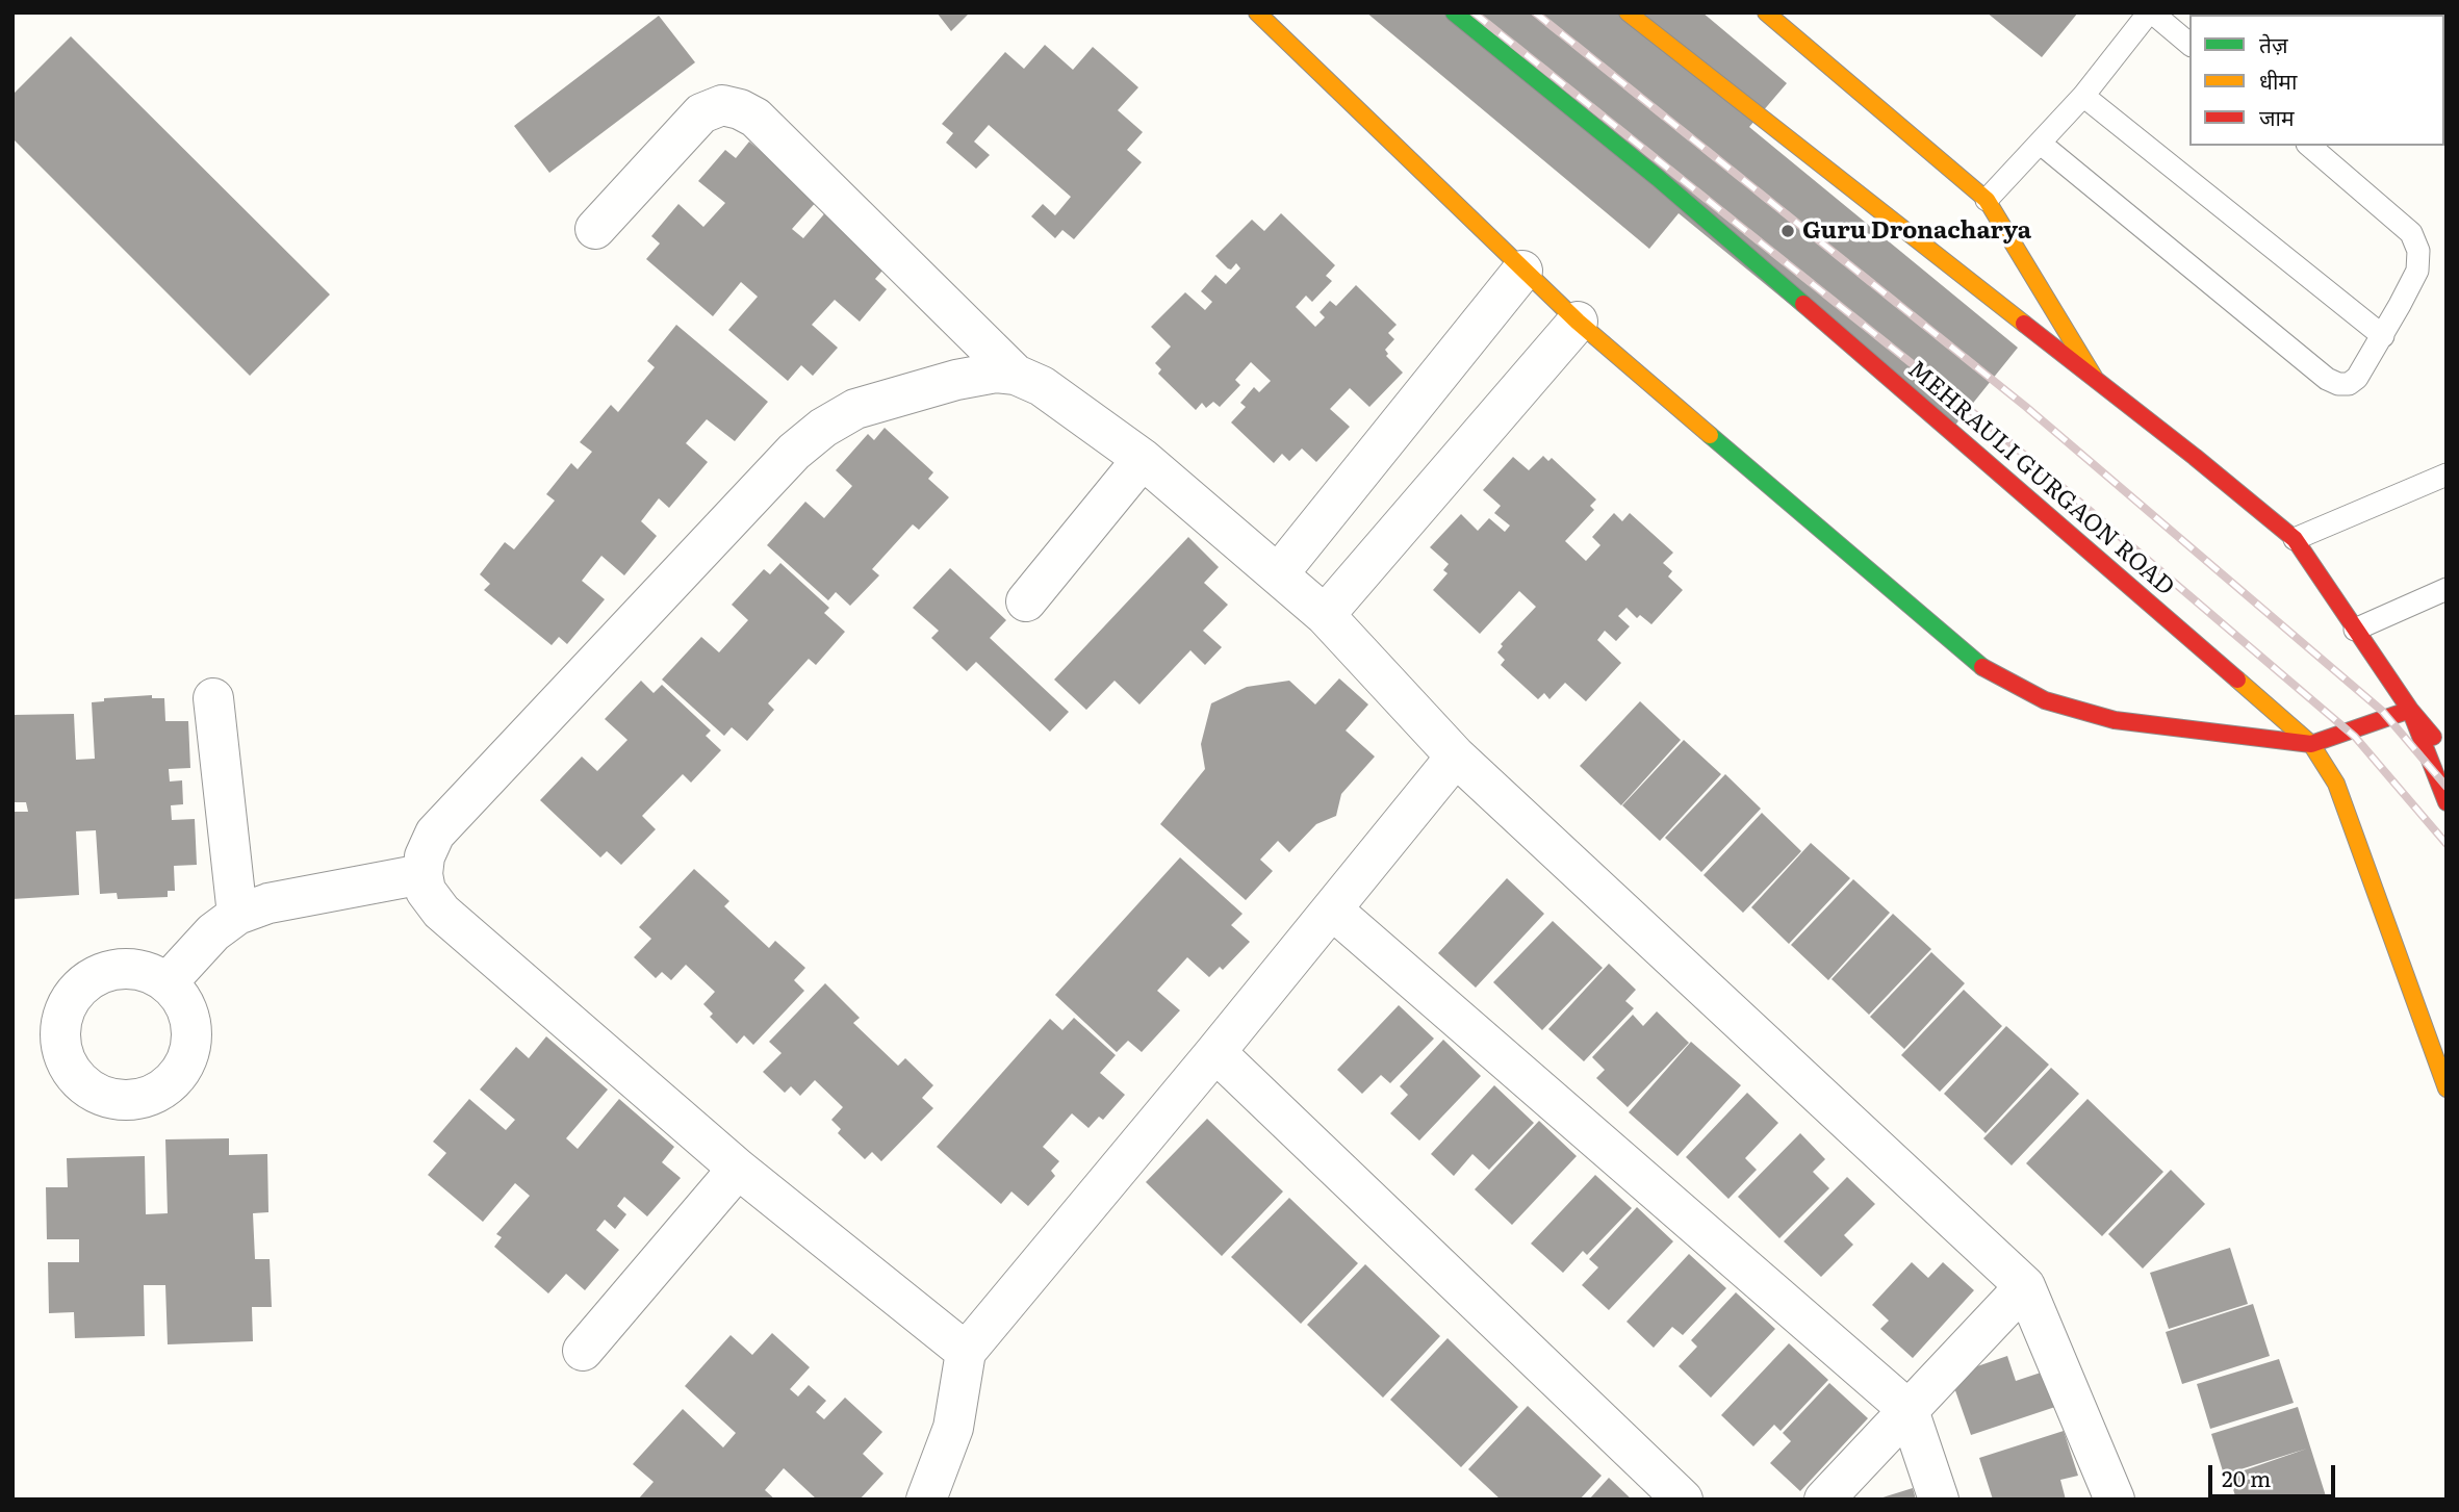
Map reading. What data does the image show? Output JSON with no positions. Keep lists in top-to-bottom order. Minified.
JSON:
{"streets":{"main road":["MEHRAULI GURGAON ROAD"]},"places":["Guru Dronacharya"],"legend":["तेज़","धीमा","जाम"],"scale_bar":"20 m"}
